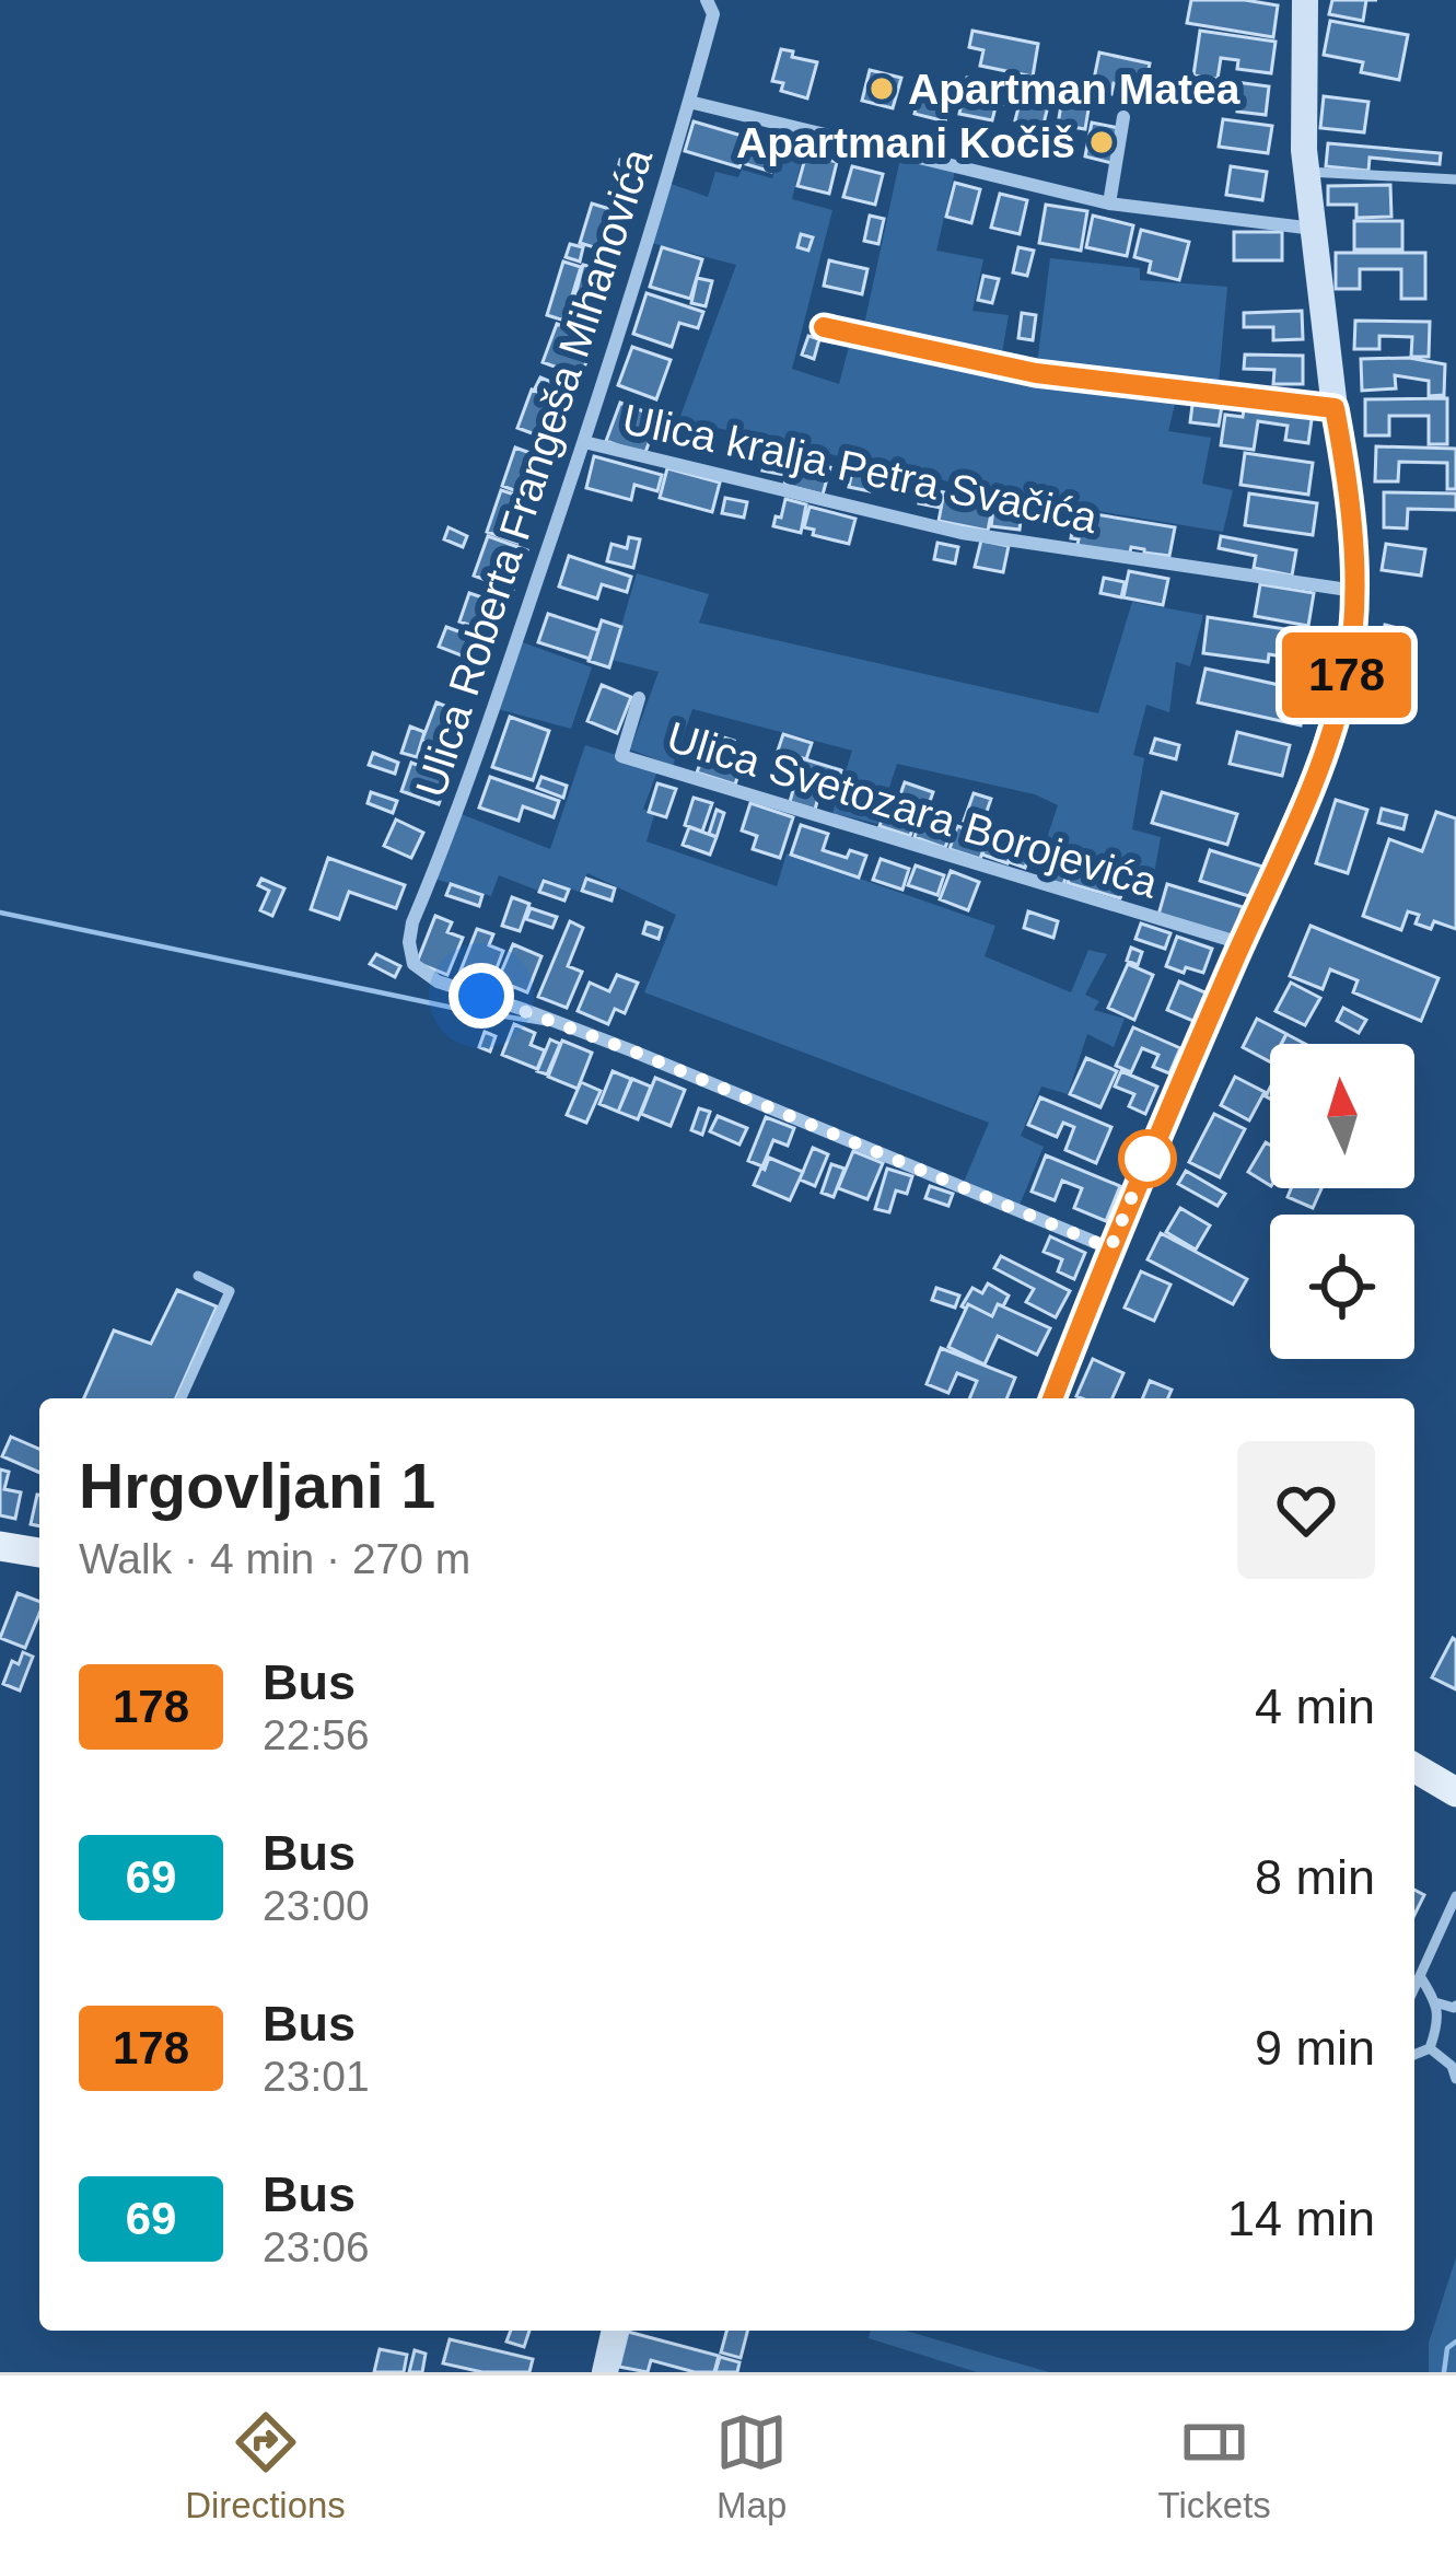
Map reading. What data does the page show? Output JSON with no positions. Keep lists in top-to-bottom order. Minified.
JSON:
{"streets":{"street":["Ulica kralja Petra Svačića","Ulica Roberta Frangeša Mihanovića","Ulica Svetozara Borojevića"]},"crossings":[["Ulica kralja Petra Svačića","Ulica Roberta Frangeša Mihanovića"]],"places":["Apartman Matea","Apartmani Kočiš"],"lines":["bus line 178"],"north":"top","page":{"on_map":"178","heading":["Hrgovljani 1","Walk · 4 min · 270 m"],"list":[{"mark":"178","name":"Bus","note":"22:56","value":"4 min"},{"mark":"69","name":"Bus","note":"23:00","value":"8 min"},{"mark":"178","name":"Bus","note":"23:01","value":"9 min"},{"mark":"69","name":"Bus","note":"23:06","value":"14 min"}],"tabs":["Directions","Map","Tickets"]}}
